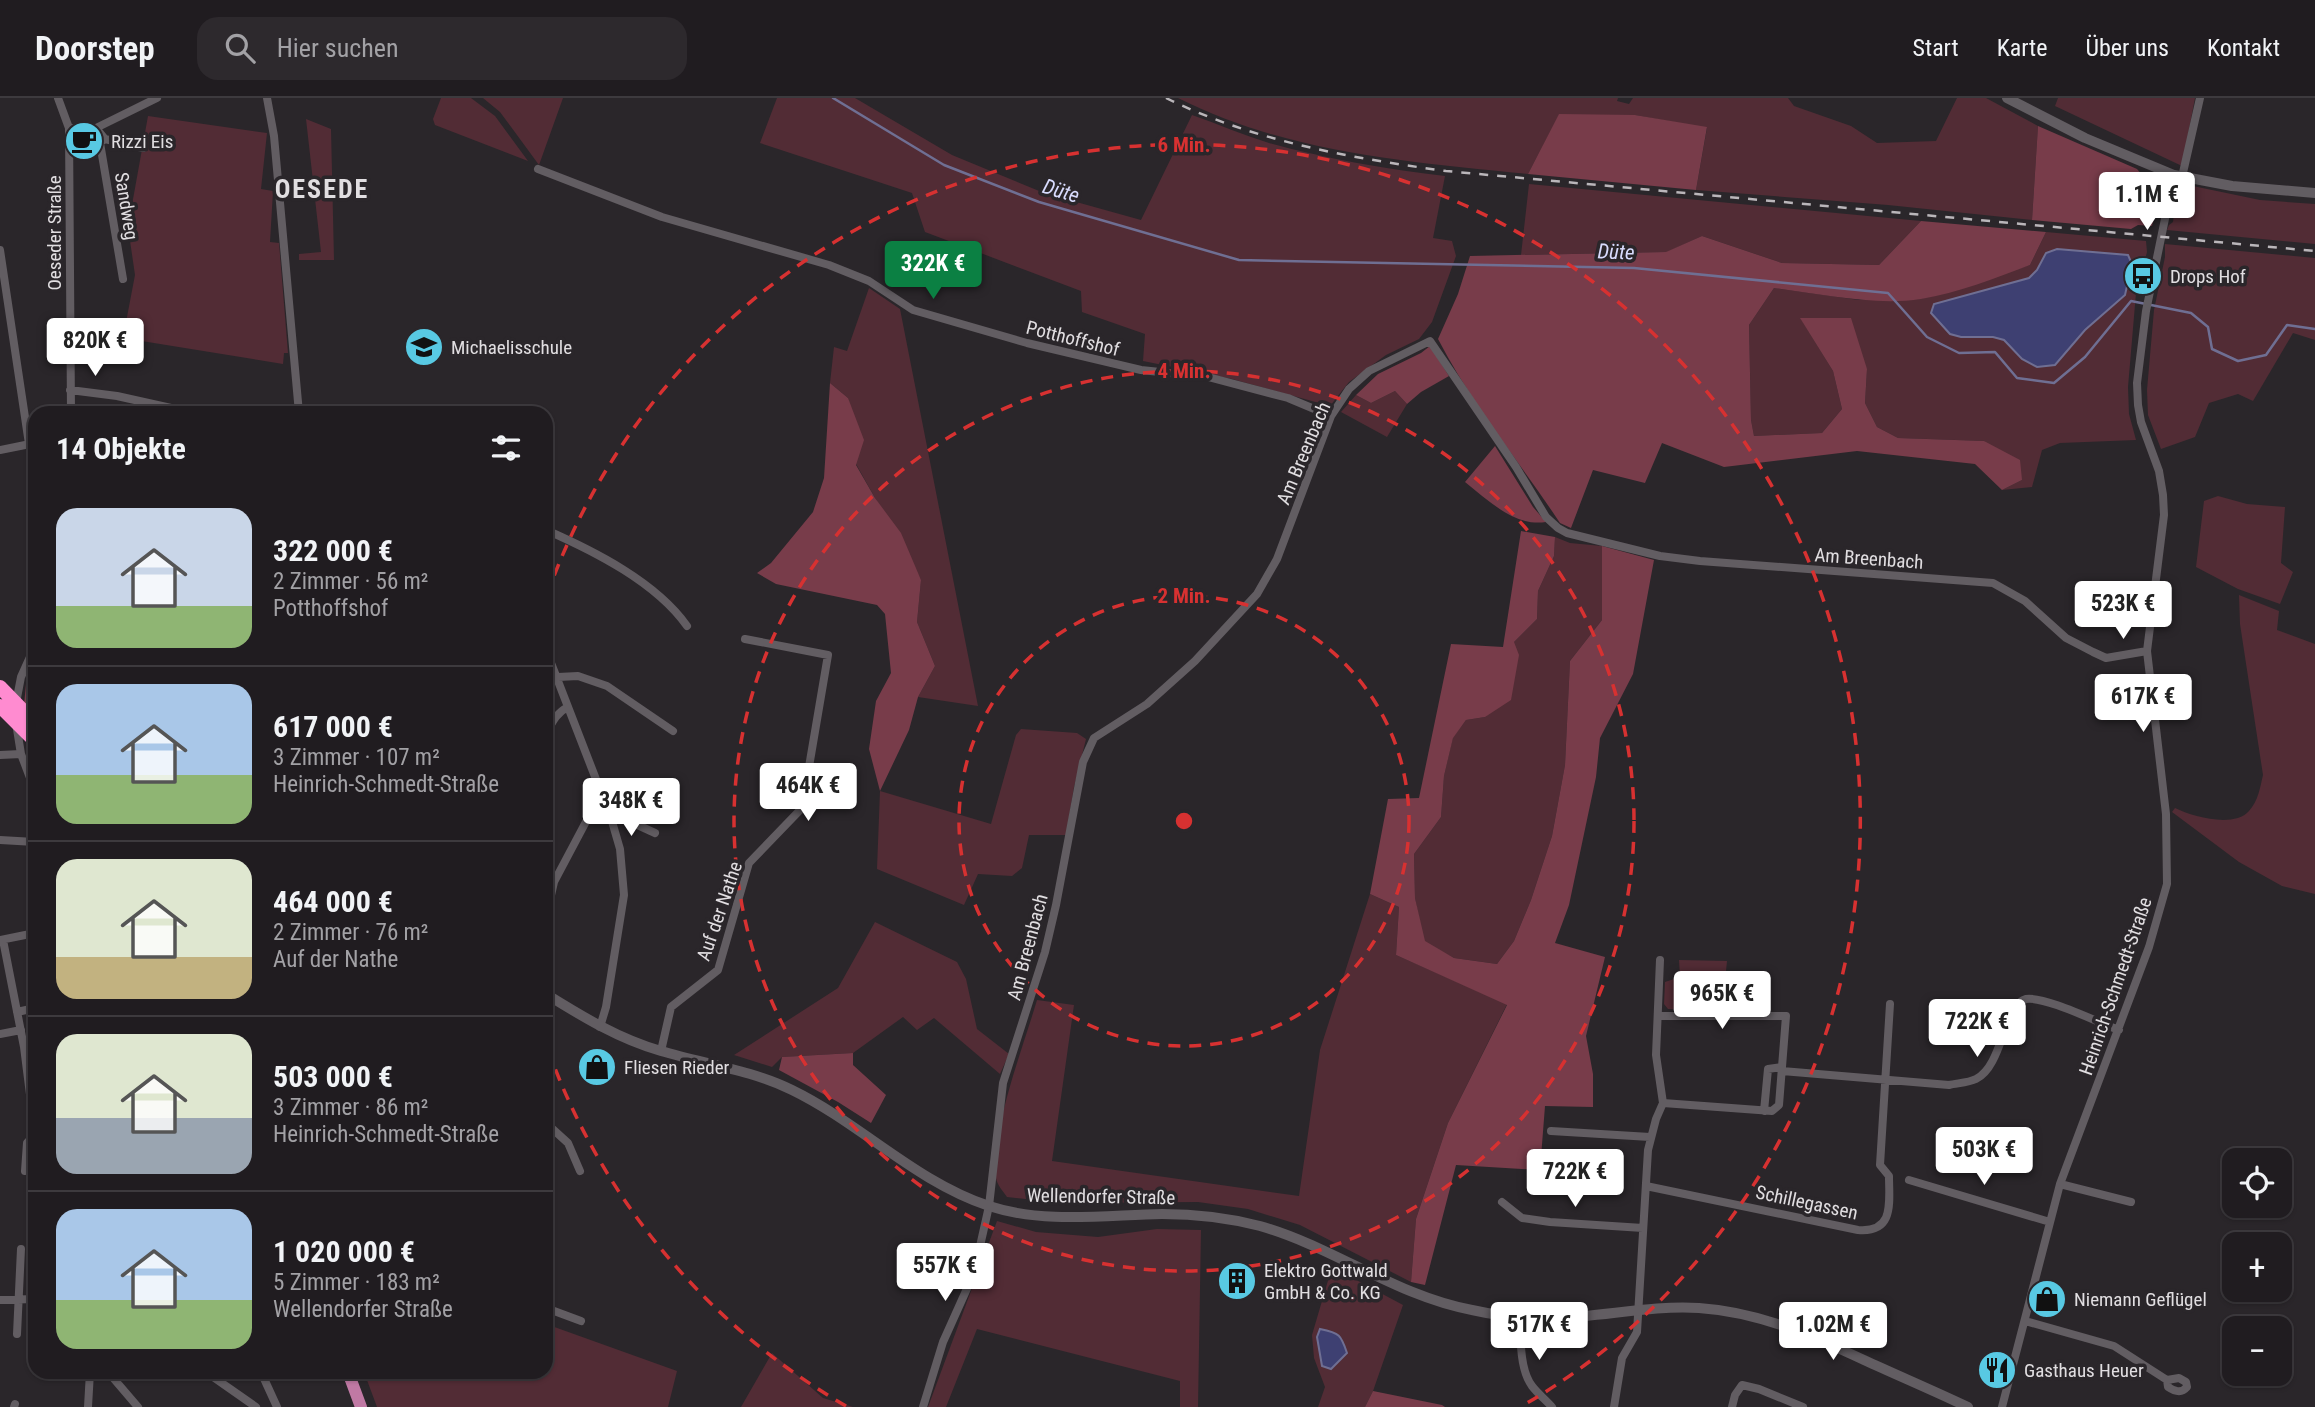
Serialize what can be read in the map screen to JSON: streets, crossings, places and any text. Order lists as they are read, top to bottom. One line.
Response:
{"streets":{"street":["Sandweg","Oeseder Straße","Potthoffshof","Am Breenbach","Auf der Nathe","Heinrich-Schmedt-Straße","Wellendorfer Straße","Schillegassen"]},"crossings":[["Potthoffshof","Am Breenbach"],["Am Breenbach","Heinrich-Schmedt-Straße"],["Am Breenbach","Wellendorfer Straße"],["Auf der Nathe","Wellendorfer Straße"]],"districts":["OESEDE"],"water":["Düte"],"places":{"cafe":["Rizzi Eis"],"bus stop":["Drops Hof"],"school or university":["Michaelisschule"],"shop":["Fliesen Rieder","Niemann Geflügel"],"building":["Elektro Gottwald GmbH & Co. KG"],"restaurant":["Gasthaus Heuer"]},"page":{"header":"Doorstep","search":"Hier suchen","nav":["Start","Karte","Über uns","Kontakt"],"price":["1.1M €","322K €","820K €","523K €","617K €","464K €","348K €","965K €","722K €","503K €","722K €","557K €","517K €","1.02M €"],"heading":"14 Objekte","list":[{"name":"322 000 €","note":"2 Zimmer · 56 m² · Potthoffshof"},{"name":"617 000 €","note":"3 Zimmer · 107 m² · Heinrich-Schmedt-Straße"},{"name":"464 000 €","note":"2 Zimmer · 76 m² · Auf der Nathe"},{"name":"503 000 €","note":"3 Zimmer · 86 m² · Heinrich-Schmedt-Straße"},{"name":"1 020 000 €","note":"5 Zimmer · 183 m² · Wellendorfer Straße"}],"map_buttons":["+","−"]},"rings":["6 Min.","4 Min.","2 Min."]}
